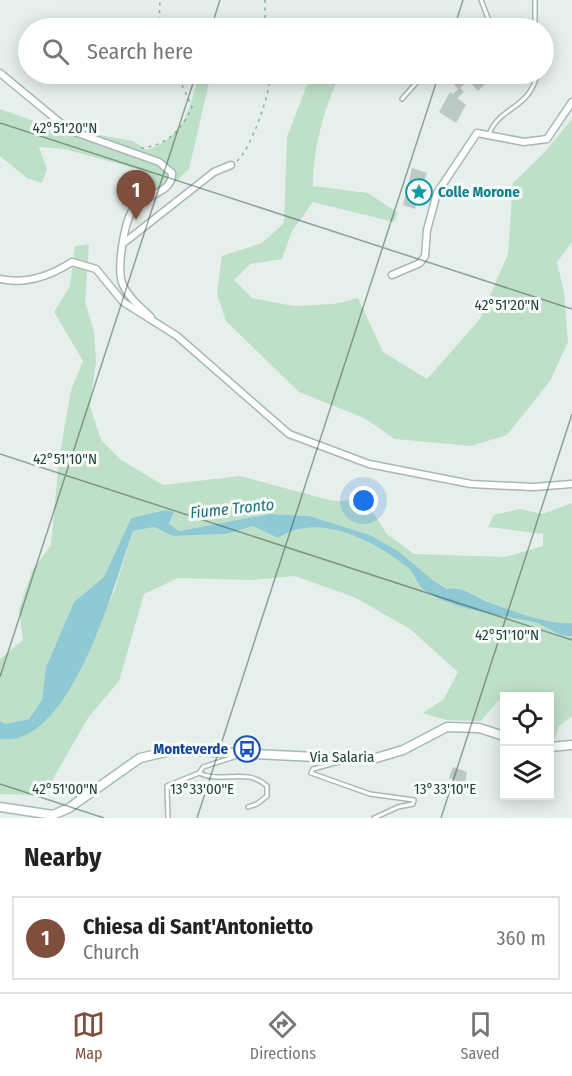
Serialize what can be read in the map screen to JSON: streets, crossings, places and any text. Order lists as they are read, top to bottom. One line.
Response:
{"streets":{"main road":["Via Salaria"]},"water":["Fiume Tronto"],"places":{"place":["Colle Morone"],"bus stop":["Monteverde"]},"page":{"search":"Search here","pins":"1","heading":"Nearby","list":[{"mark":"1","name":"Chiesa di Sant'Antonietto","note":"Church","value":"360 m"}],"nav":["Map","Directions","Saved"]},"coordinates":["42°51'20\"N","42°51'10\"N","13°33'10\"E","13°33'00\"E","42°51'00\"N"]}
